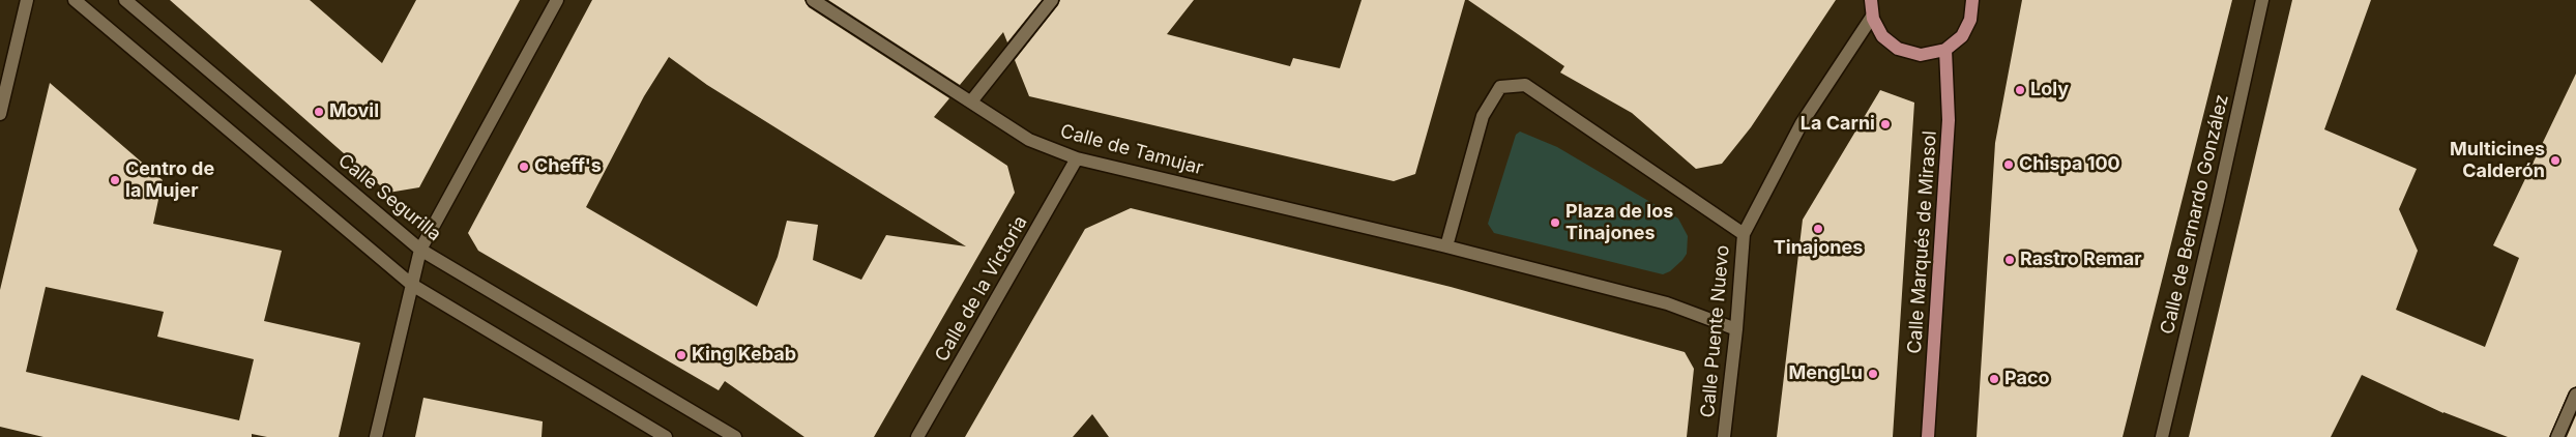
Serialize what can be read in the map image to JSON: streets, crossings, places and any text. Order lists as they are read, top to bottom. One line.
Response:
{"streets":{"main road":["Calle Marqués de Mirasol"],"street":["Calle de Tamujar","Calle Segurilla","Calle de Bernardo González","Calle de la Victoria","Calle Puente Nuevo"]},"crossings":[["Calle de Tamujar","Calle de la Victoria"]],"places":["Loly","Movil","La Carni","Multicines Calderón","Chispa 100","Cheff's","Centro de la Mujer","Plaza de los Tinajones","Tinajones","Rastro Remar","King Kebab","MengLu","Paco"]}
